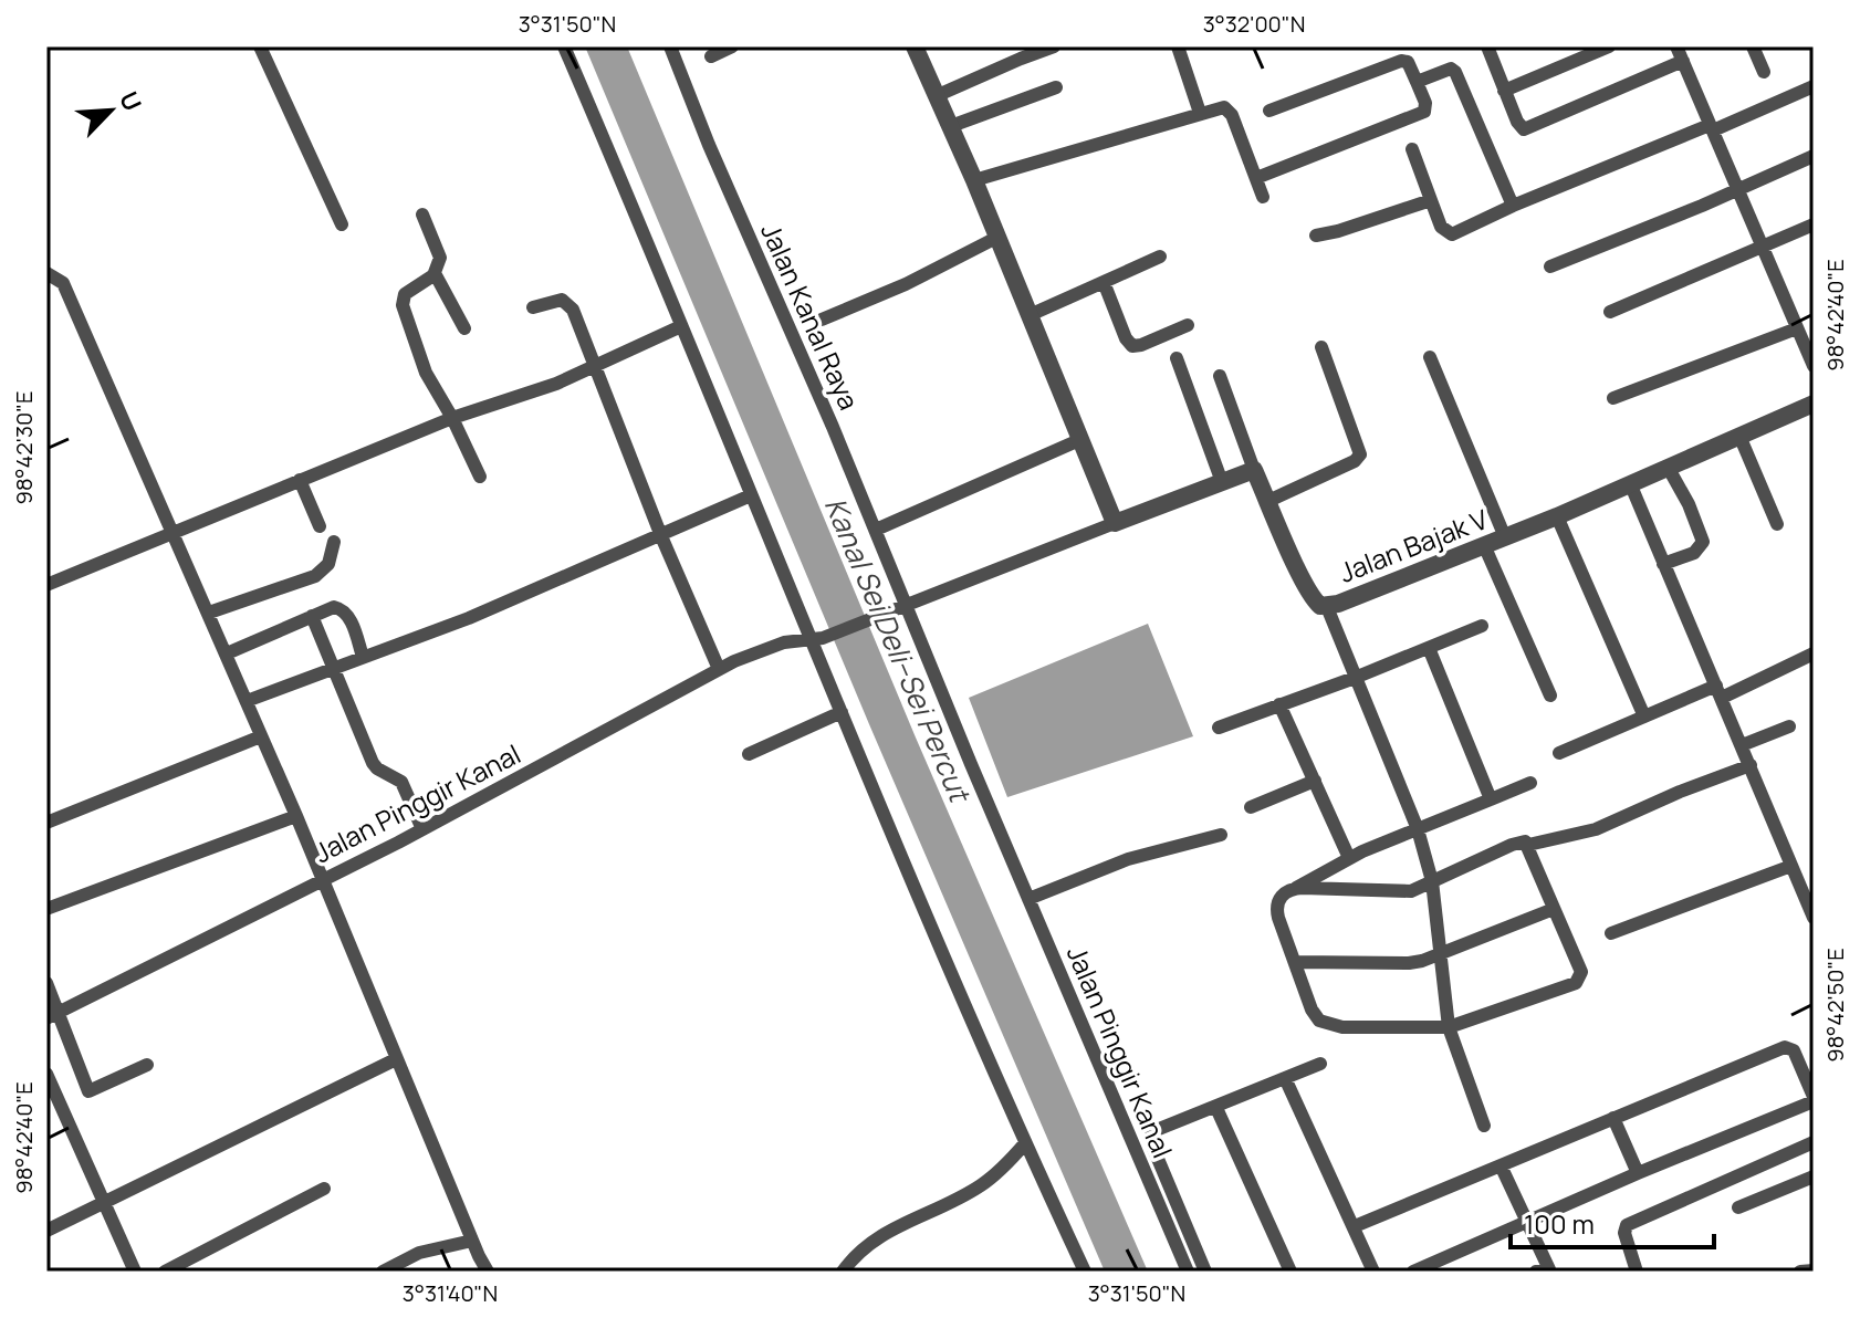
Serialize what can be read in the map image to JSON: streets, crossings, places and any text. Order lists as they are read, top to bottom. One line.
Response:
{"streets":{"street":["Jalan Kanal Raya","Jalan Bajak V","Jalan Pinggir Kanal"]},"crossings":[["Jalan Kanal Raya","Jalan Pinggir Kanal"]],"water":["Kanal Sei Deli–Sei Percut"],"scale_bar":"100 m","north":"top right","coordinates":["3°31'50\"N","3°32'00\"N","98°42'40\"E","98°42'30\"E","98°42'50\"E","3°31'40\"N"]}
